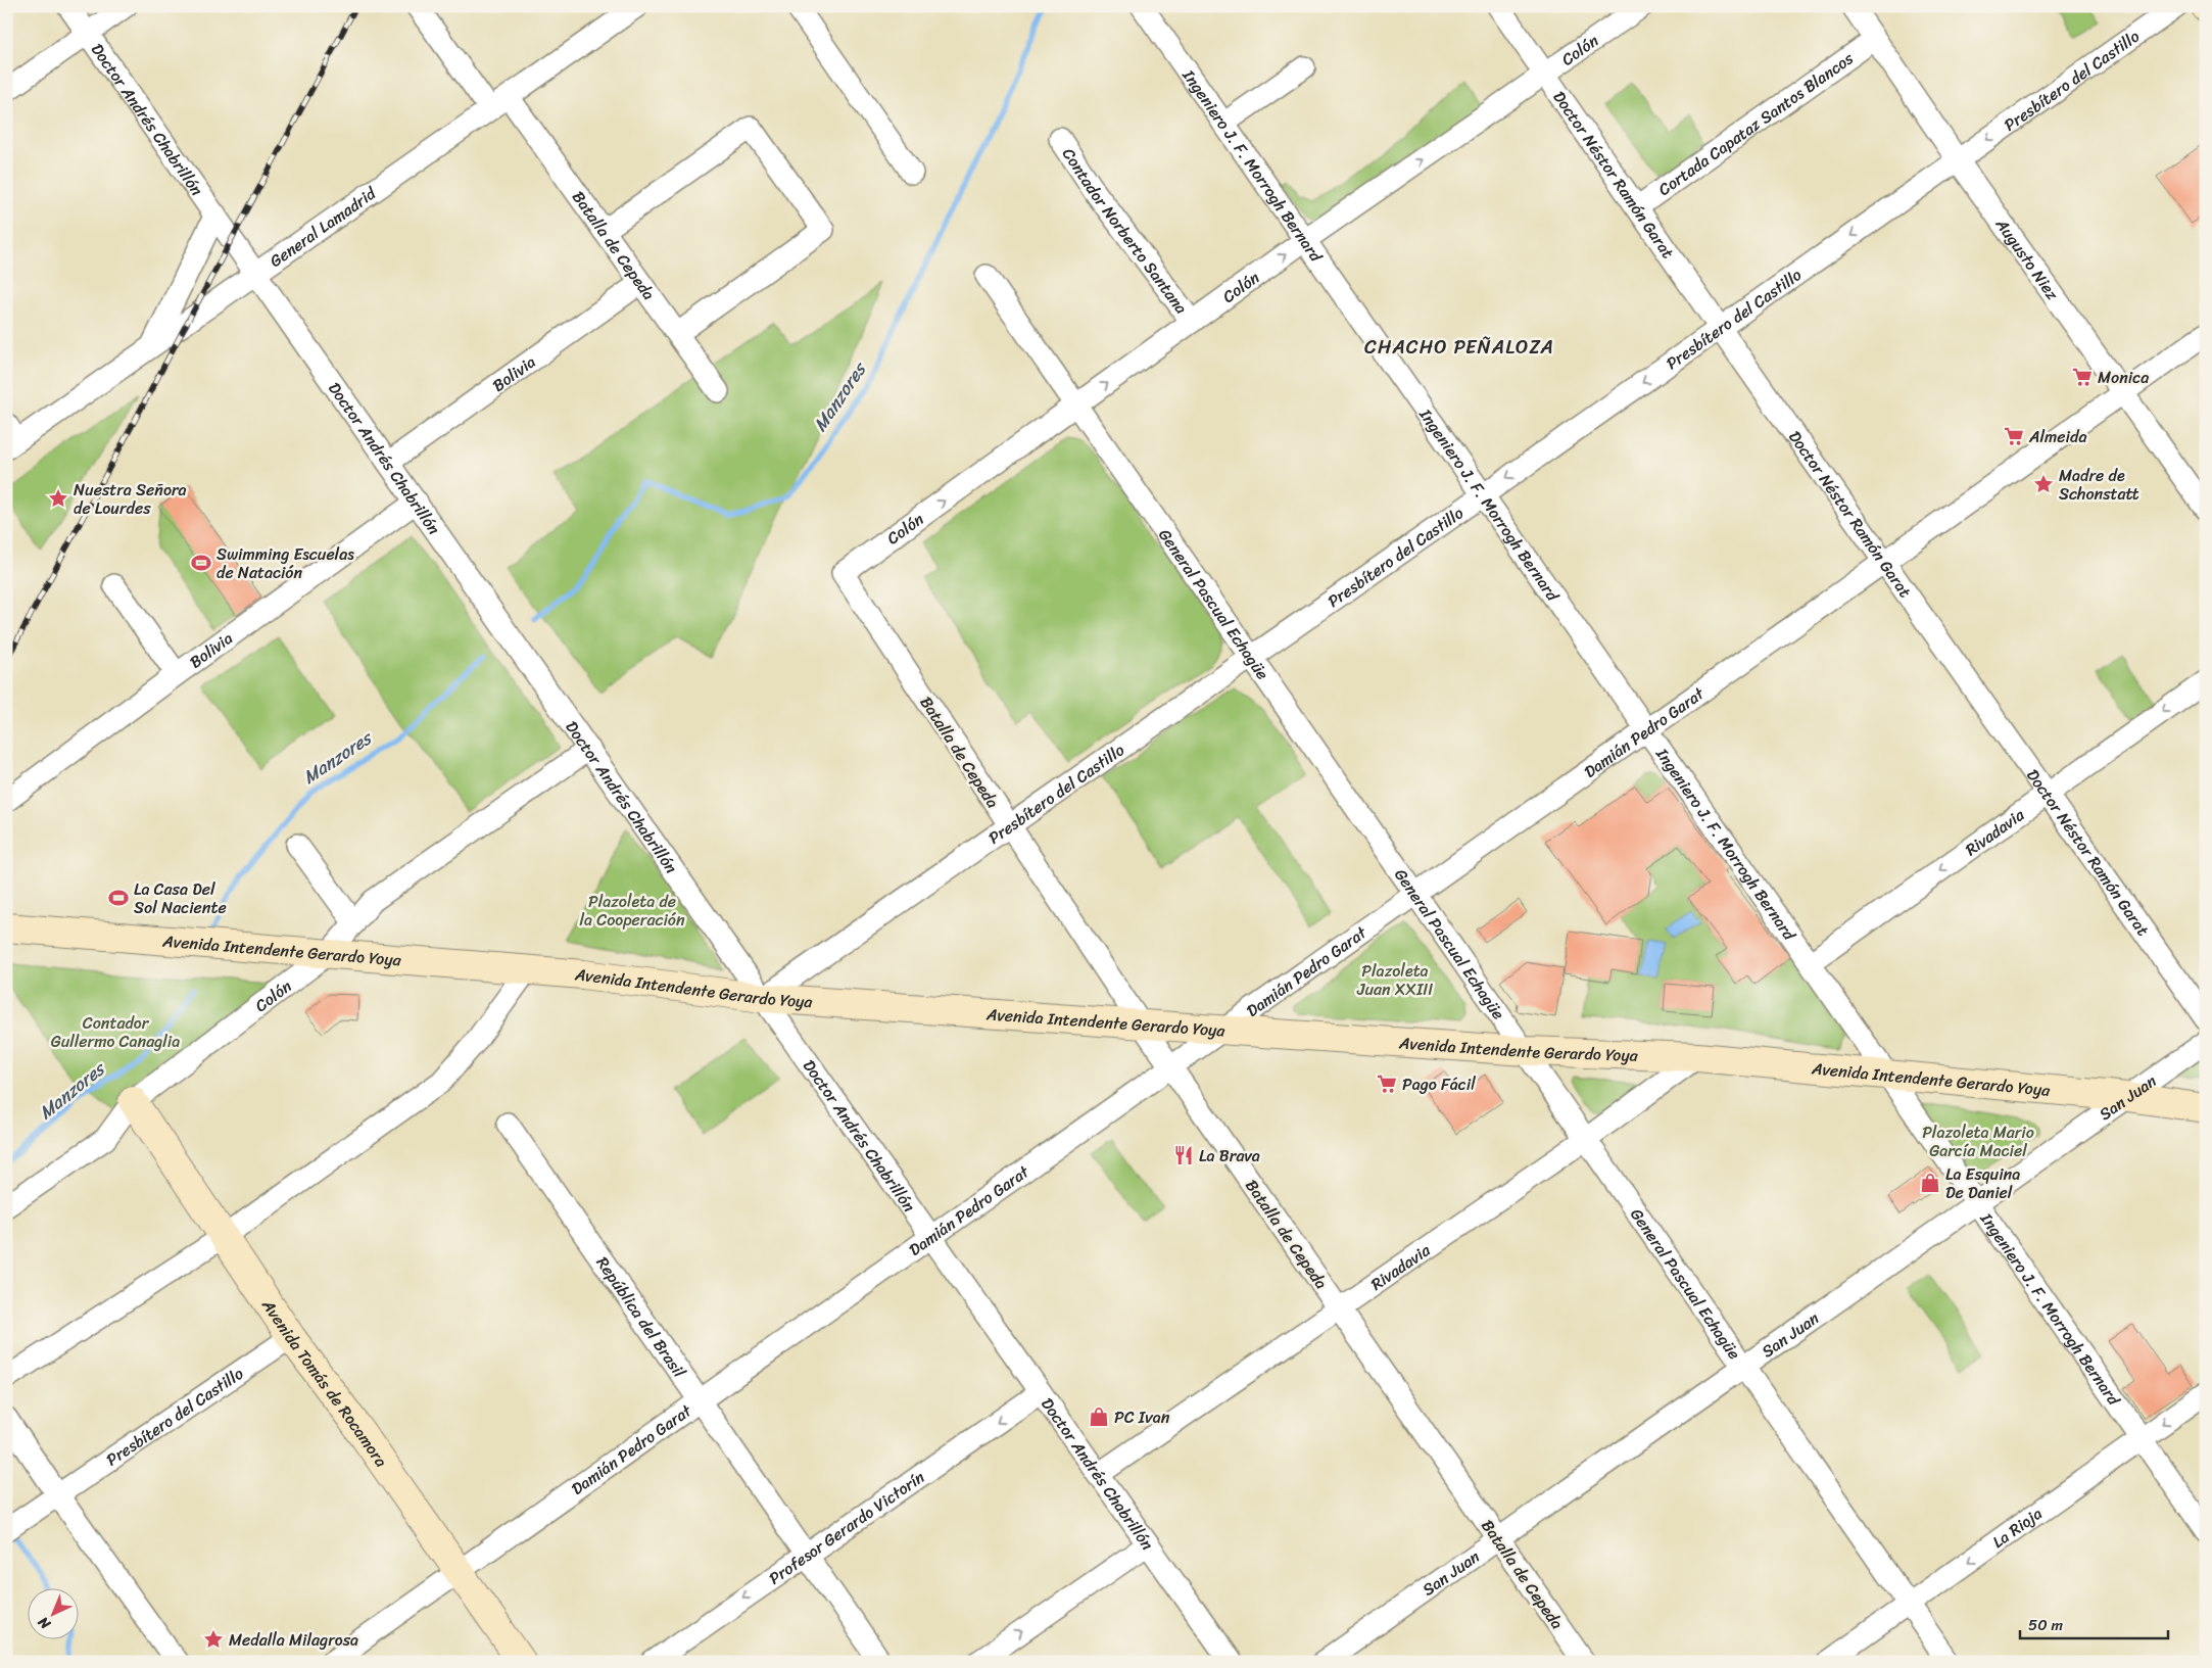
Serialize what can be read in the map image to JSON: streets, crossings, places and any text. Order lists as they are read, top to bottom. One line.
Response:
{"streets":{"main road":["Avenida Intendente Gerardo Yoya","Avenida Tomás de Rocamora"],"street":["Colón","Presbítero del Castillo","Doctor Andrés Chabrillón","Cortada Capataz Santos Blancos","Ingeniero J. F. Morrogh Bernard","Doctor Néstor Ramón Garat","General Lamadrid","Contador Norberto Santana","Batalla de Cepeda","Augusto Niez","Bolivia","General Pascual Echagüe","Damián Pedro Garat","Rivadavia","San Juan","República del Brasil","Profesor Gerardo Victorín","La Rioja"]},"crossings":[["Colón","Doctor Andrés Chabrillón"],["Colón","Ingeniero J. F. Morrogh Bernard"],["Colón","Doctor Néstor Ramón Garat"],["Colón","Contador Norberto Santana"],["Colón","Batalla de Cepeda"],["Colón","General Pascual Echagüe"],["Colón","Avenida Intendente Gerardo Yoya"],["Colón","Avenida Tomás de Rocamora"],["Presbítero del Castillo","Doctor Andrés Chabrillón"],["Presbítero del Castillo","Ingeniero J. F. Morrogh Bernard"],["Presbítero del Castillo","Doctor Néstor Ramón Garat"],["Presbítero del Castillo","Batalla de Cepeda"],["Presbítero del Castillo","Augusto Niez"],["Presbítero del Castillo","General Pascual Echagüe"],["Presbítero del Castillo","Avenida Intendente Gerardo Yoya"],["Presbítero del Castillo","Avenida Tomás de Rocamora"],["Doctor Andrés Chabrillón","General Lamadrid"],["Doctor Andrés Chabrillón","Bolivia"],["Doctor Andrés Chabrillón","Damián Pedro Garat"],["Doctor Andrés Chabrillón","Rivadavia"],["Doctor Andrés Chabrillón","Avenida Intendente Gerardo Yoya"],["Doctor Andrés Chabrillón","Profesor Gerardo Victorín"],["Cortada Capataz Santos Blancos","Doctor Néstor Ramón Garat"],["Cortada Capataz Santos Blancos","Augusto Niez"],["Ingeniero J. F. Morrogh Bernard","Damián Pedro Garat"],["Ingeniero J. F. Morrogh Bernard","Rivadavia"],["Ingeniero J. F. Morrogh Bernard","Avenida Intendente Gerardo Yoya"],["Ingeniero J. F. Morrogh Bernard","San Juan"],["Ingeniero J. F. Morrogh Bernard","La Rioja"],["Doctor Néstor Ramón Garat","Damián Pedro Garat"],["Doctor Néstor Ramón Garat","Rivadavia"],["General Lamadrid","Batalla de Cepeda"],["Batalla de Cepeda","Bolivia"],["Batalla de Cepeda","Damián Pedro Garat"],["Batalla de Cepeda","Rivadavia"],["Batalla de Cepeda","Avenida Intendente Gerardo Yoya"],["Batalla de Cepeda","San Juan"],["Augusto Niez","Damián Pedro Garat"],["General Pascual Echagüe","Damián Pedro Garat"],["General Pascual Echagüe","Rivadavia"],["General Pascual Echagüe","Avenida Intendente Gerardo Yoya"],["General Pascual Echagüe","San Juan"],["General Pascual Echagüe","La Rioja"],["Damián Pedro Garat","Avenida Intendente Gerardo Yoya"],["Damián Pedro Garat","República del Brasil"],["Damián Pedro Garat","Avenida Tomás de Rocamora"],["Rivadavia","Avenida Intendente Gerardo Yoya"],["Avenida Intendente Gerardo Yoya","San Juan"],["República del Brasil","Profesor Gerardo Victorín"]],"one_way":["Colón","Presbítero del Castillo","Rivadavia","La Rioja"],"districts":["CHACHO PEÑALOZA"],"water":["Manzores"],"parks":["Plazoleta de la Cooperación","Plazoleta Juan XXIII","Contador Gullermo Canaglia","Plazoleta Mario García Maciel"],"places":{"supermarket":["Monica","Almeida","Pago Fácil"],"place":["Madre de Schonstatt","Nuestra Señora de Lourdes","Medalla Milagrosa"],"sports":["Swimming Escuelas de Natación","La Casa Del Sol Naciente"],"restaurant":["La Brava"],"shop":["La Esquina De Daniel","PC Ivan"]},"scale_bar":"50 m","north":"bottom left"}
